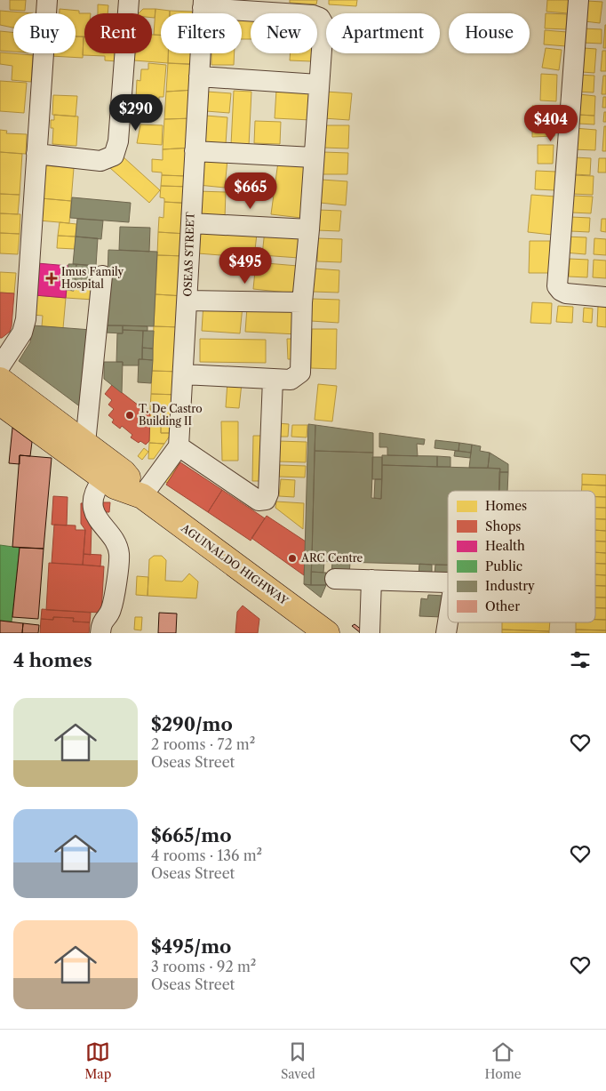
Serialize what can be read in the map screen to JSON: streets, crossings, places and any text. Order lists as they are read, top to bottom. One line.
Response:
{"streets":{"highway":["AGUINALDO HIGHWAY"],"street":["OSEAS STREET"]},"places":{"health":["Imus Family Hospital"],"other":["T. De Castro Building II","ARC Centre"]},"legend":["Homes","Shops","Health","Public","Industry","Other"],"page":{"chip":["Buy","Rent","Filters","New","Apartment","House"],"price":["$290","$404","$665","$495"],"heading":"4 homes","list":[{"name":"$290/mo","note":"2 rooms · 72 m² · Oseas Street"},{"name":"$665/mo","note":"4 rooms · 136 m² · Oseas Street"},{"name":"$495/mo","note":"3 rooms · 92 m² · Oseas Street"}],"tabs":["Map","Saved","Home"]}}
